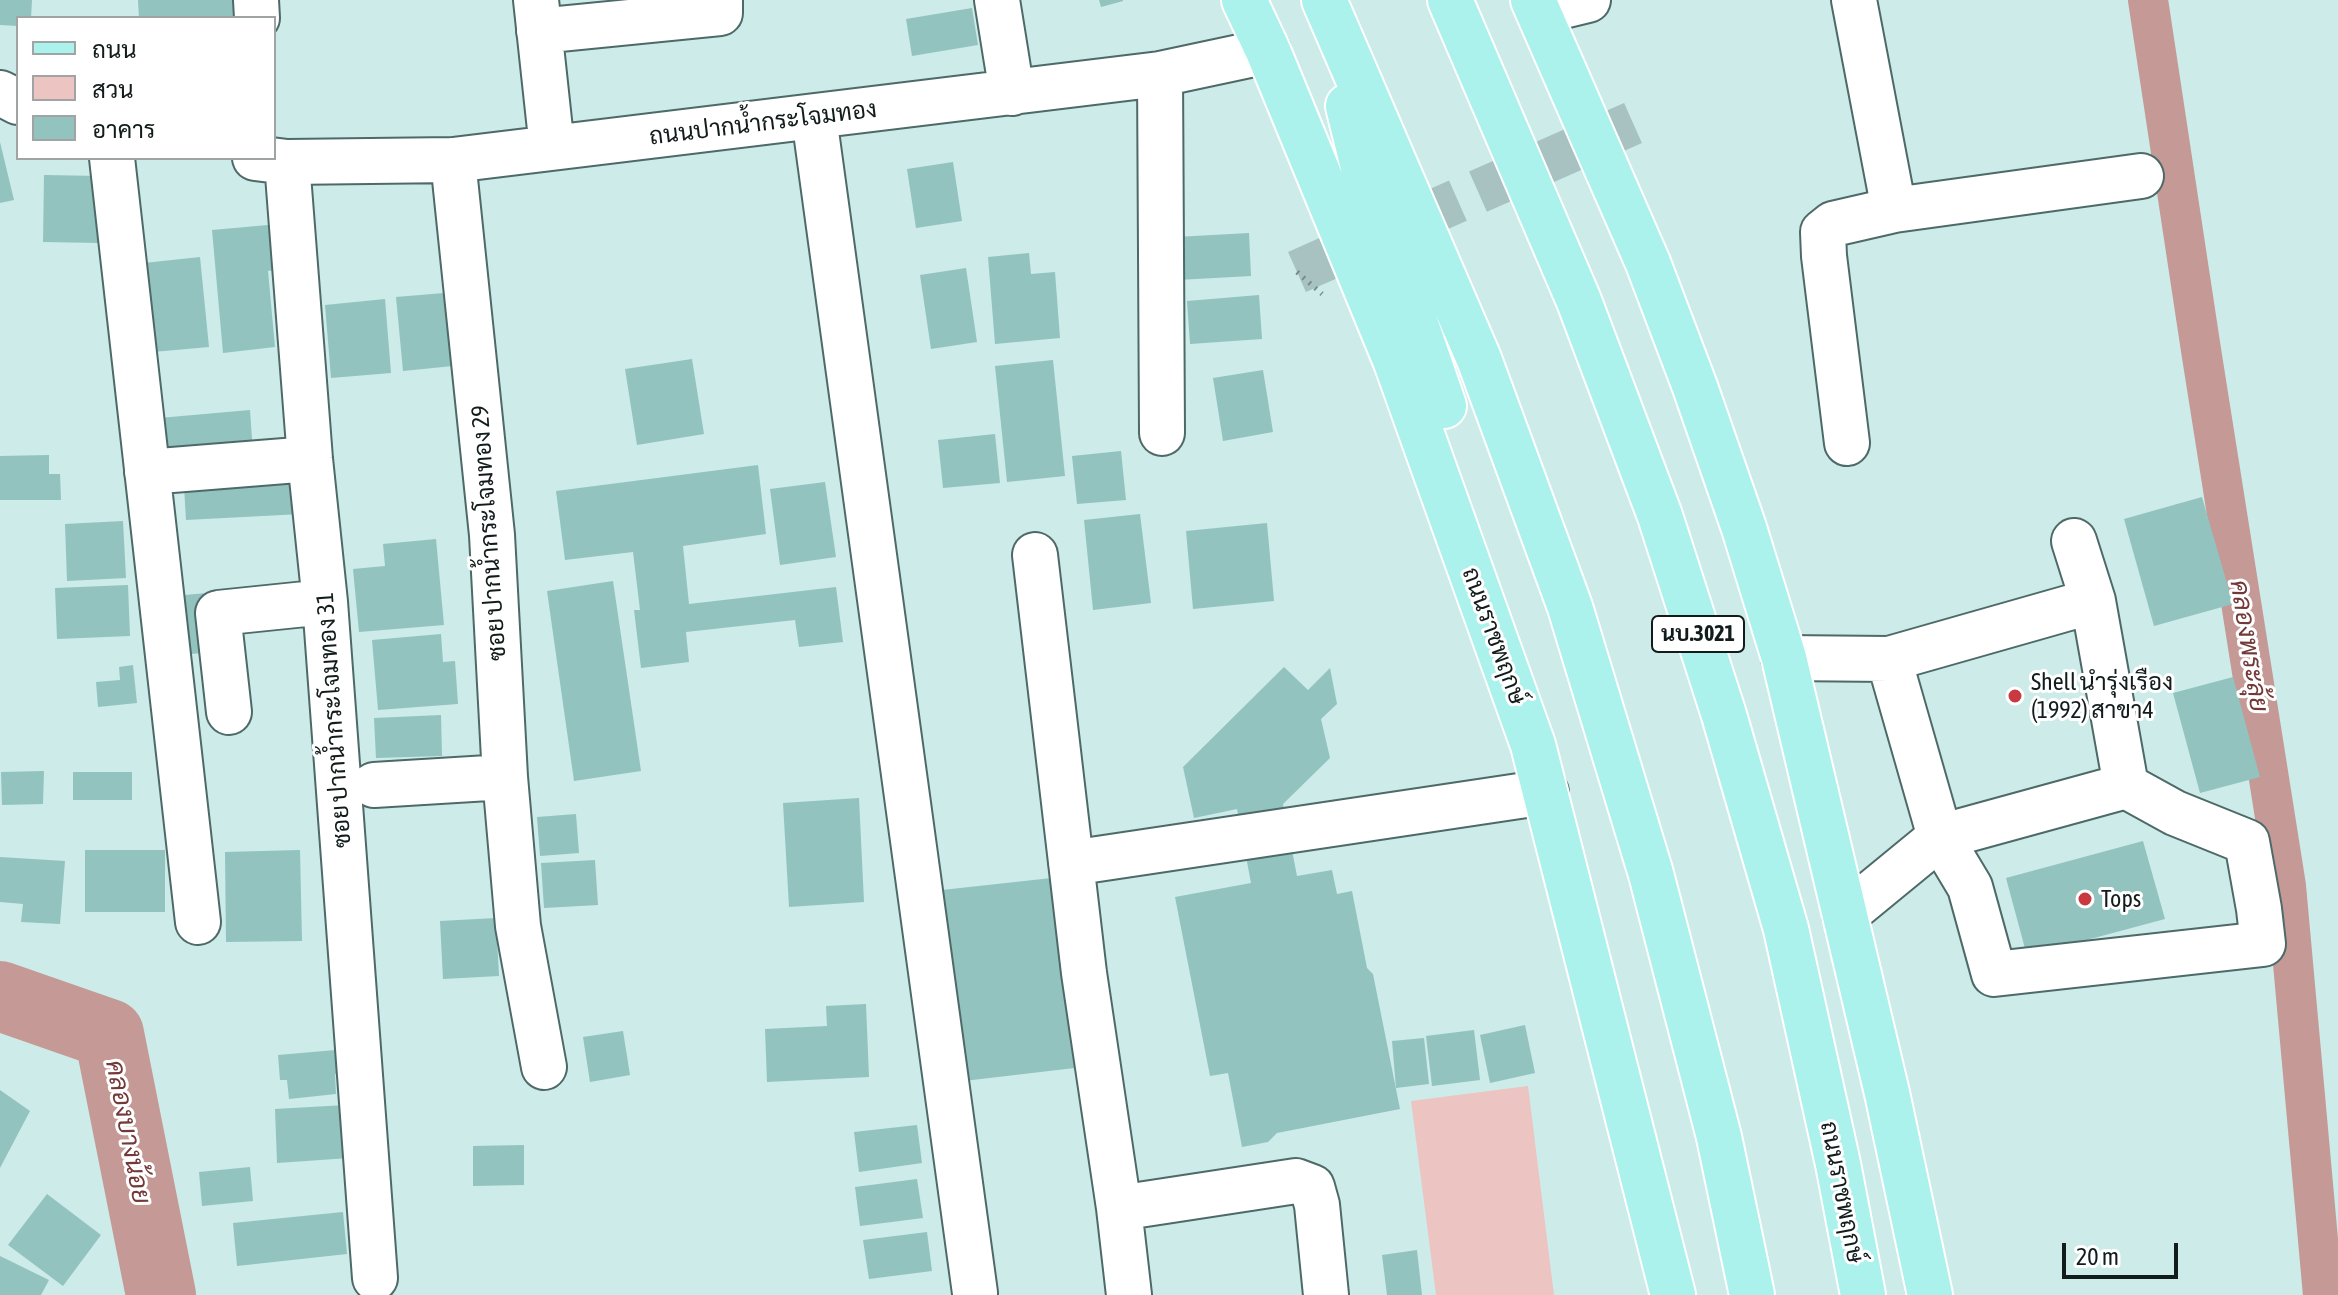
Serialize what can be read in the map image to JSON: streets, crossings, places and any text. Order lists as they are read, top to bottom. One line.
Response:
{"streets":{"main road":["นบ.3021","ถนนราชพฤกษ์"],"street":["ถนนปากน้ำกระโจมทอง","ซอย ปากน้ำกระโจมทอง 29","ซอย ปากน้ำกระโจมทอง 31"]},"crossings":[["ถนนปากน้ำกระโจมทอง","ซอย ปากน้ำกระโจมทอง 29"],["ถนนปากน้ำกระโจมทอง","ถนนราชพฤกษ์"]],"water":["คลองพระลุ้ย","คลองบางน้อย"],"places":["Shell นำรุ่งเรือง (1992) สาขา4","Tops"],"legend":["ถนน","สวน","อาคาร"],"scale_bar":"20 m"}
